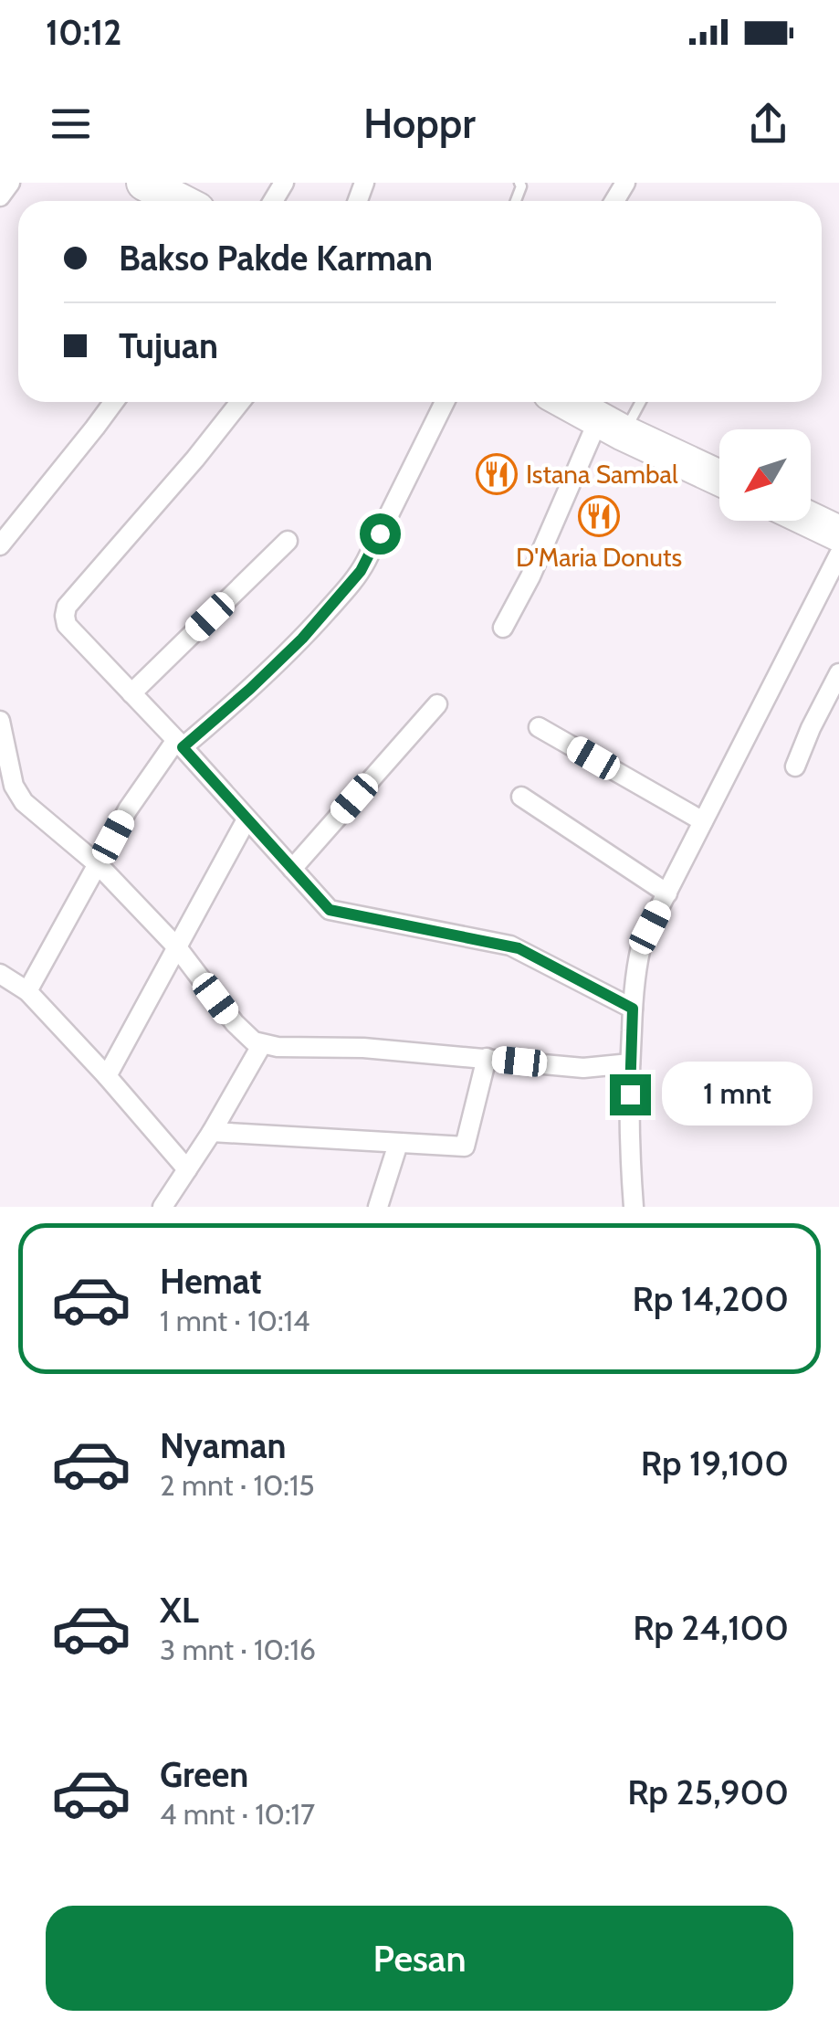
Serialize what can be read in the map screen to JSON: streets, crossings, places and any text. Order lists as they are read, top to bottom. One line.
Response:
{"places":{"restaurant":["Istana Sambal","D'Maria Donuts"]},"north":"bottom left","page":{"status":"10:12","header":"Hoppr","banner":["Bakso Pakde Karman","Tujuan"],"bubble":"1 mnt","list":[{"name":"Hemat","note":"1 mnt · 10:14","value":"Rp 14,200"},{"name":"Nyaman","note":"2 mnt · 10:15","value":"Rp 19,100"},{"name":"XL","note":"3 mnt · 10:16","value":"Rp 24,100"},{"name":"Green","note":"4 mnt · 10:17","value":"Rp 25,900"}],"buttons":"Pesan"}}
